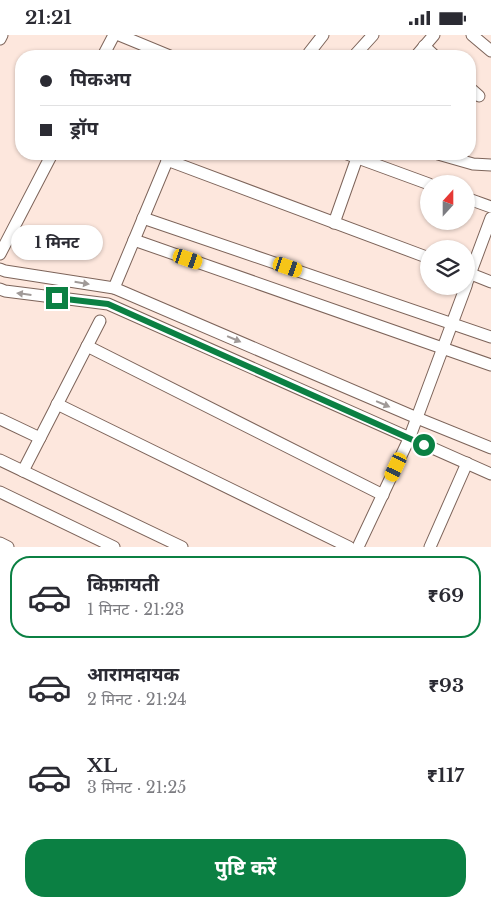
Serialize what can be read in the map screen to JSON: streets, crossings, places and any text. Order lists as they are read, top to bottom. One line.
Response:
{"north":"top","page":{"status":"21:21","banner":["पिकअप","ड्रॉप"],"bubble":"1 मिनट","list":[{"name":"किफ़ायती","note":"1 मिनट · 21:23","value":"₹69"},{"name":"आरामदायक","note":"2 मिनट · 21:24","value":"₹93"},{"name":"XL","note":"3 मिनट · 21:25","value":"₹117"}],"buttons":"पुष्टि करें"}}
